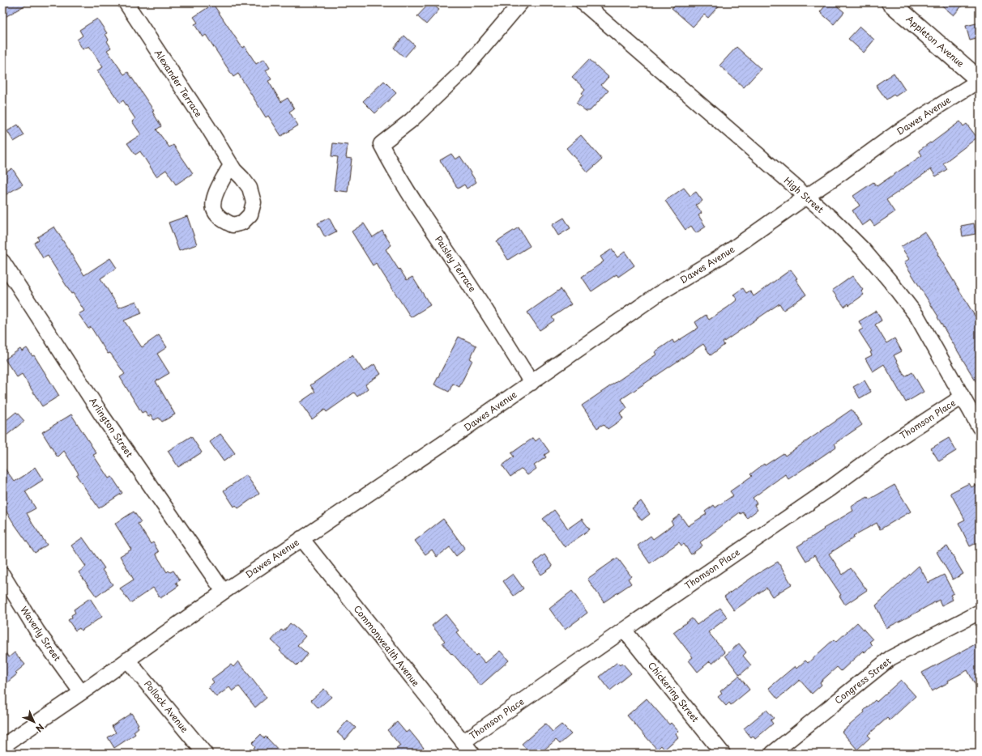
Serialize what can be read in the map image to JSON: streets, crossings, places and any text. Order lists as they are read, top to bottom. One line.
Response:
{"streets":{"street":["Appleton Avenue","Alexander Terrace","Dawes Avenue","High Street","Paisley Terrace","Thomson Place","Arlington Street","Waverly Street","Commonwealth Avenue","Congress Street","Chickering Street","Pollock Avenue"]},"crossings":[["Appleton Avenue","Dawes Avenue"],["Dawes Avenue","High Street"],["Dawes Avenue","Paisley Terrace"],["Dawes Avenue","Arlington Street"],["Dawes Avenue","Waverly Street"],["Dawes Avenue","Commonwealth Avenue"],["Dawes Avenue","Pollock Avenue"],["High Street","Thomson Place"],["Thomson Place","Commonwealth Avenue"],["Thomson Place","Chickering Street"]],"north":"bottom right"}
